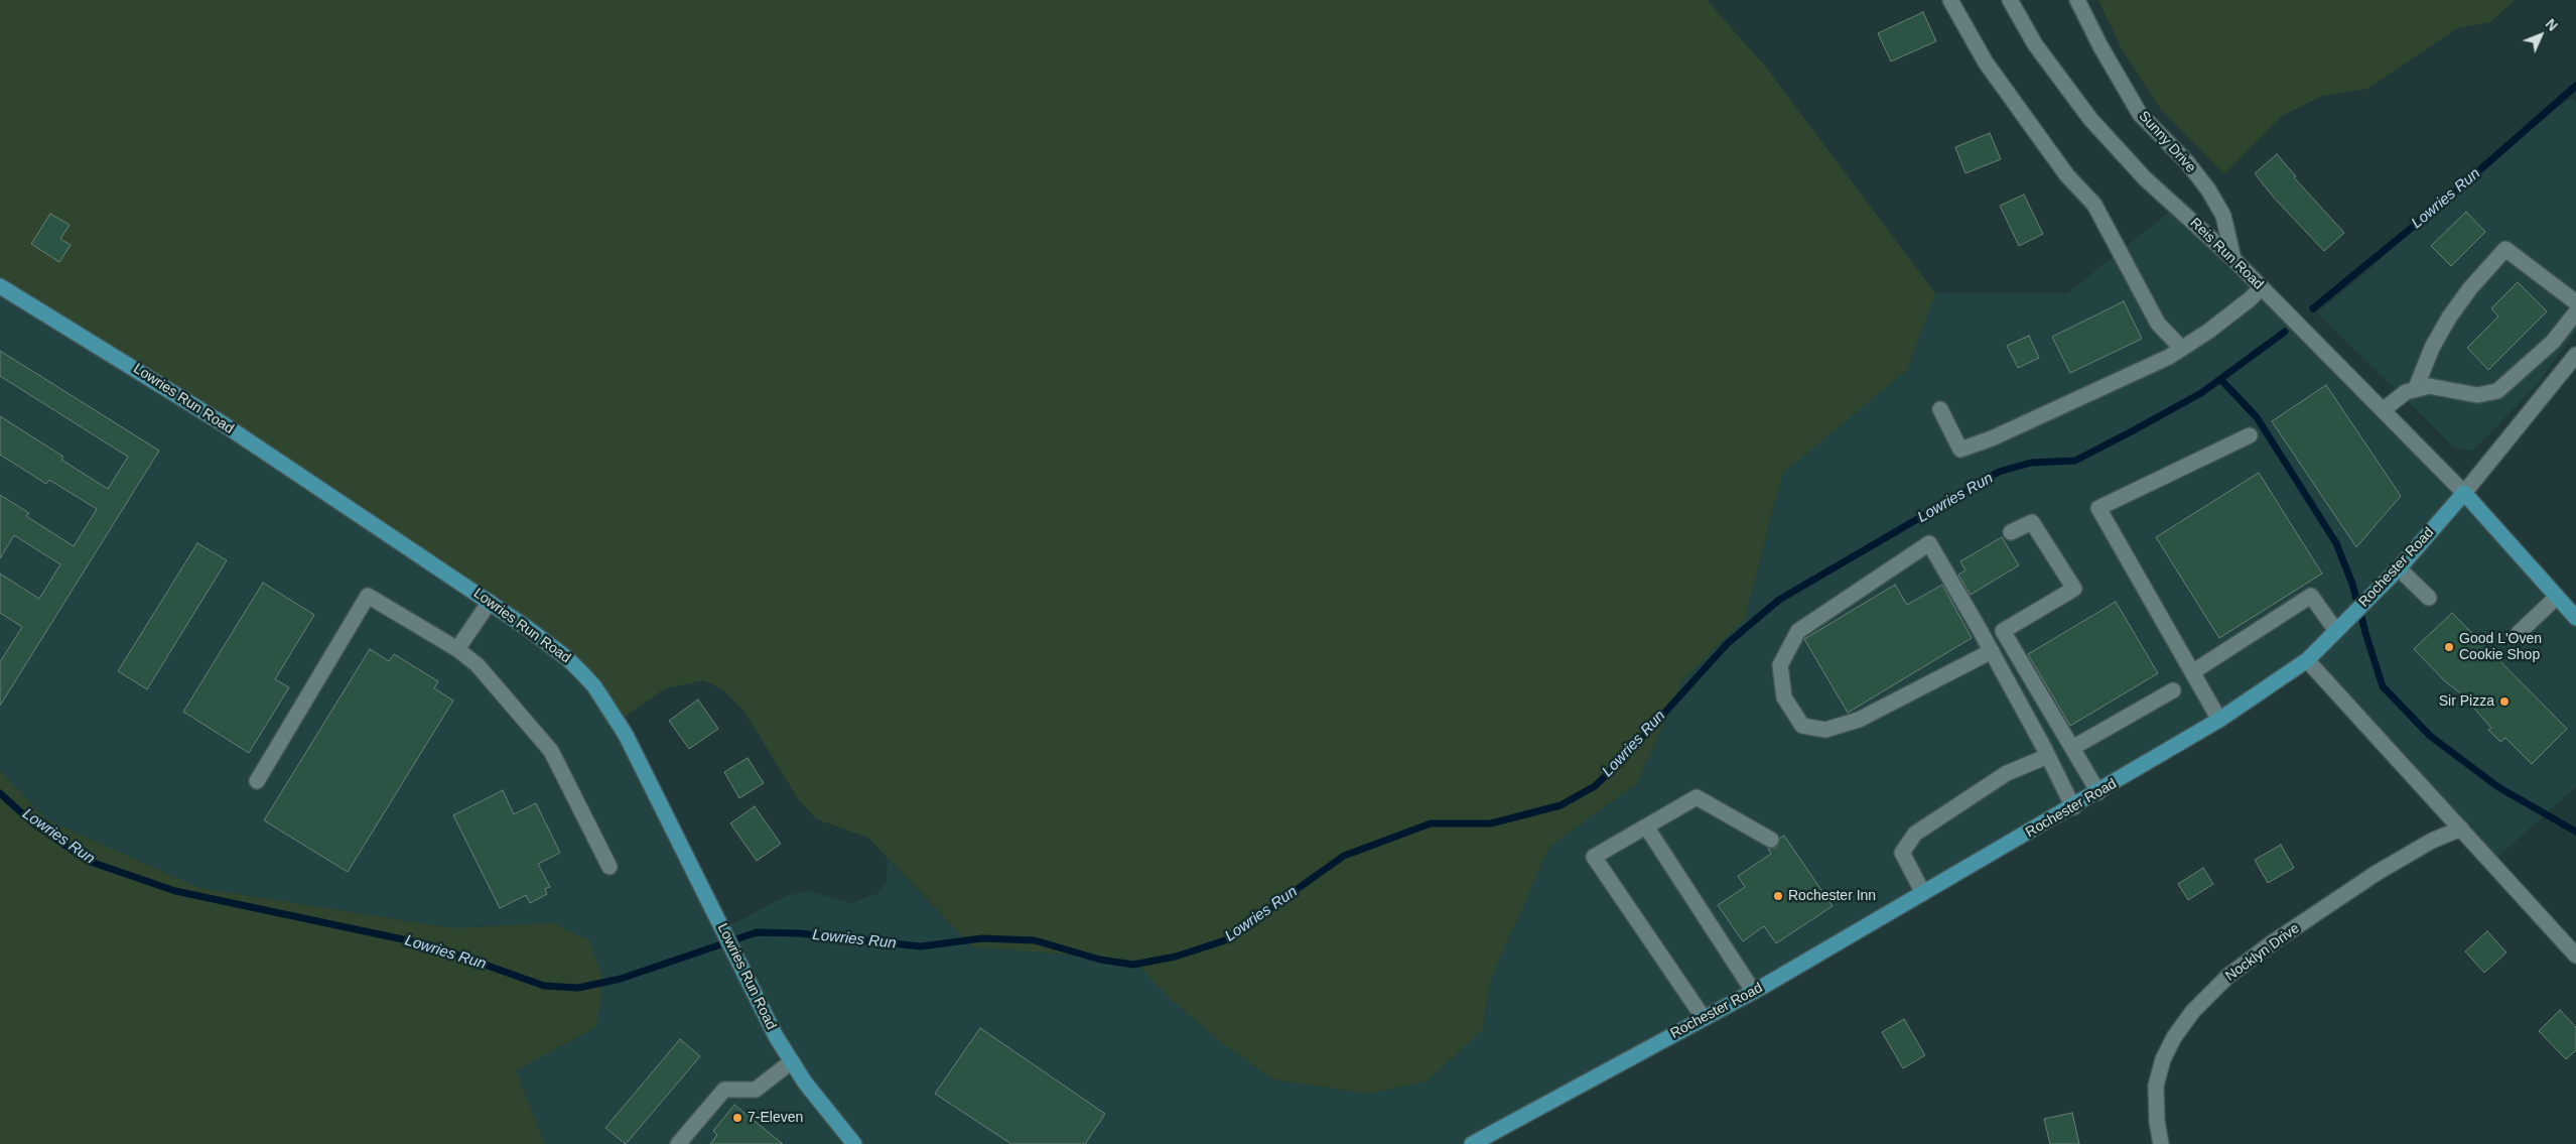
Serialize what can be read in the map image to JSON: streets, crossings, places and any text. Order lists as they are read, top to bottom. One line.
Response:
{"streets":{"main road":["Lowries Run Road","Rochester Road"],"street":["Sunny Drive","Reis Run Road","Nocklyn Drive"]},"crossings":[["Sunny Drive","Reis Run Road"],["Reis Run Road","Rochester Road"]],"water":["Lowries Run"],"places":["Good L'Oven Cookie Shop","Sir Pizza","Rochester Inn","7-Eleven"],"north":"top right"}
